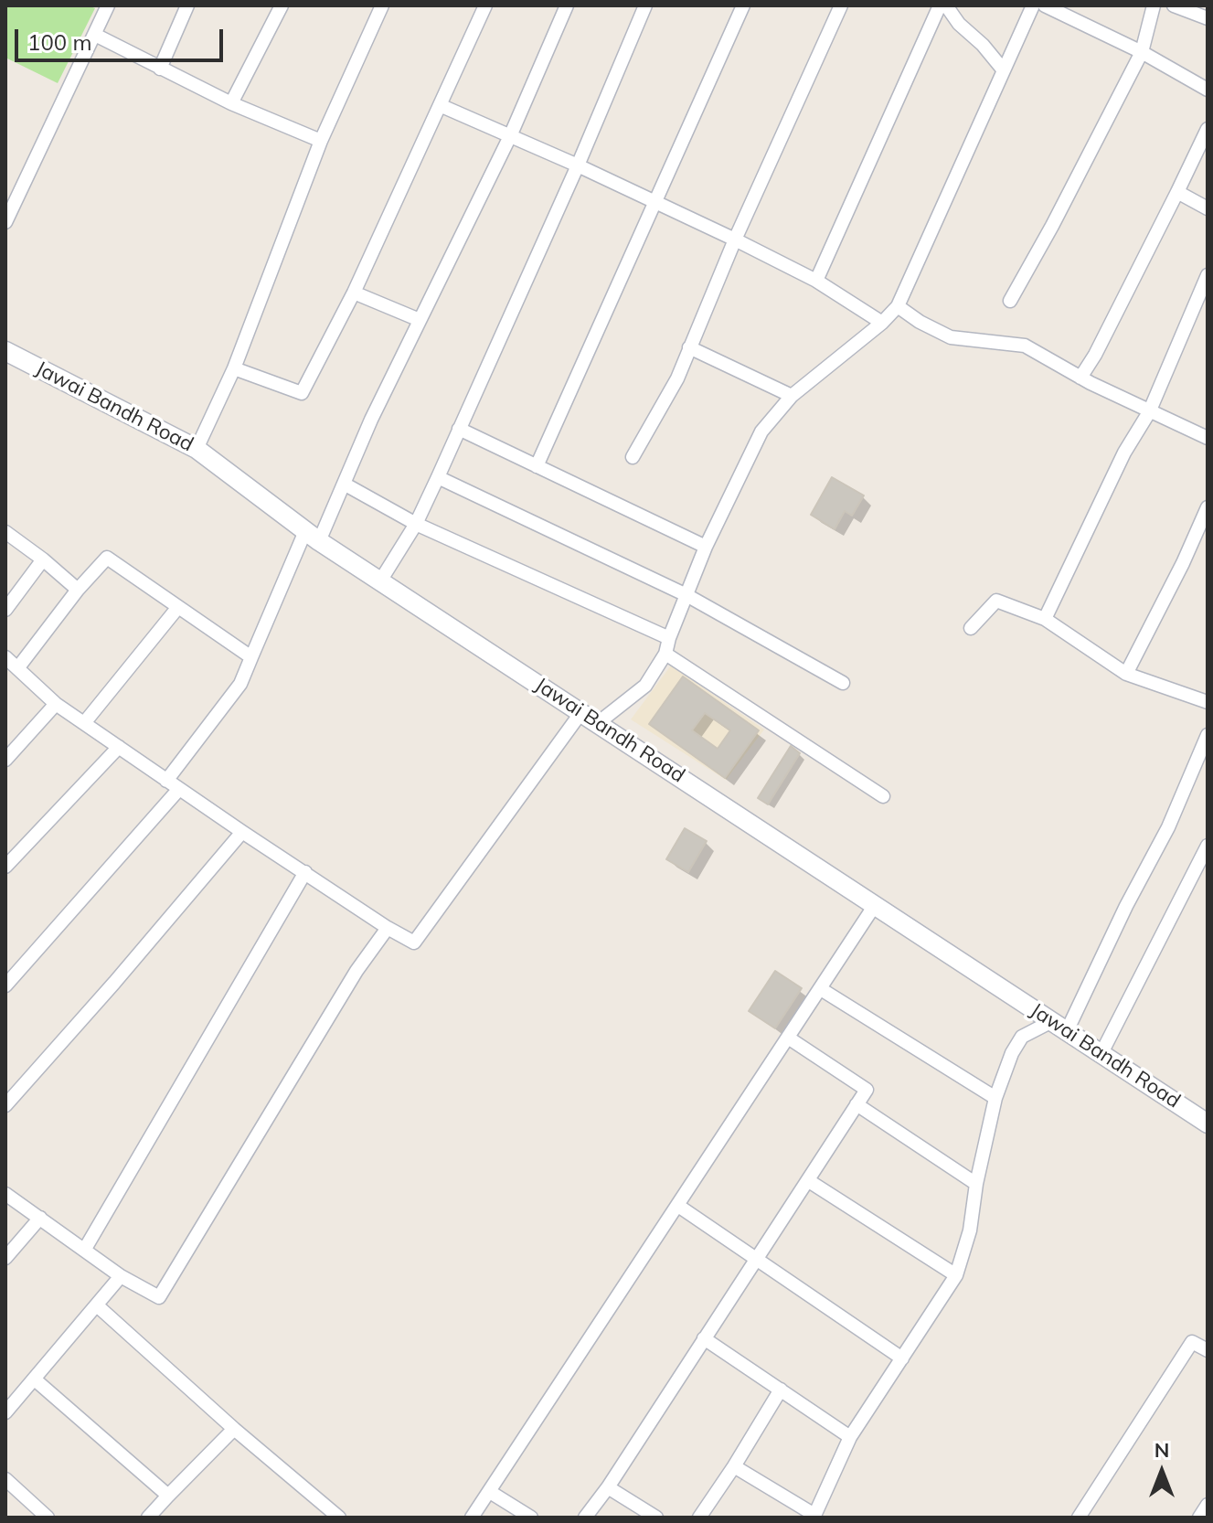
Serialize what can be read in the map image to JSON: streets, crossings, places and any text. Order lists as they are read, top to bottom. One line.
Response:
{"streets":{"street":["Jawai Bandh Road"]},"scale_bar":"100 m","north":"top"}
